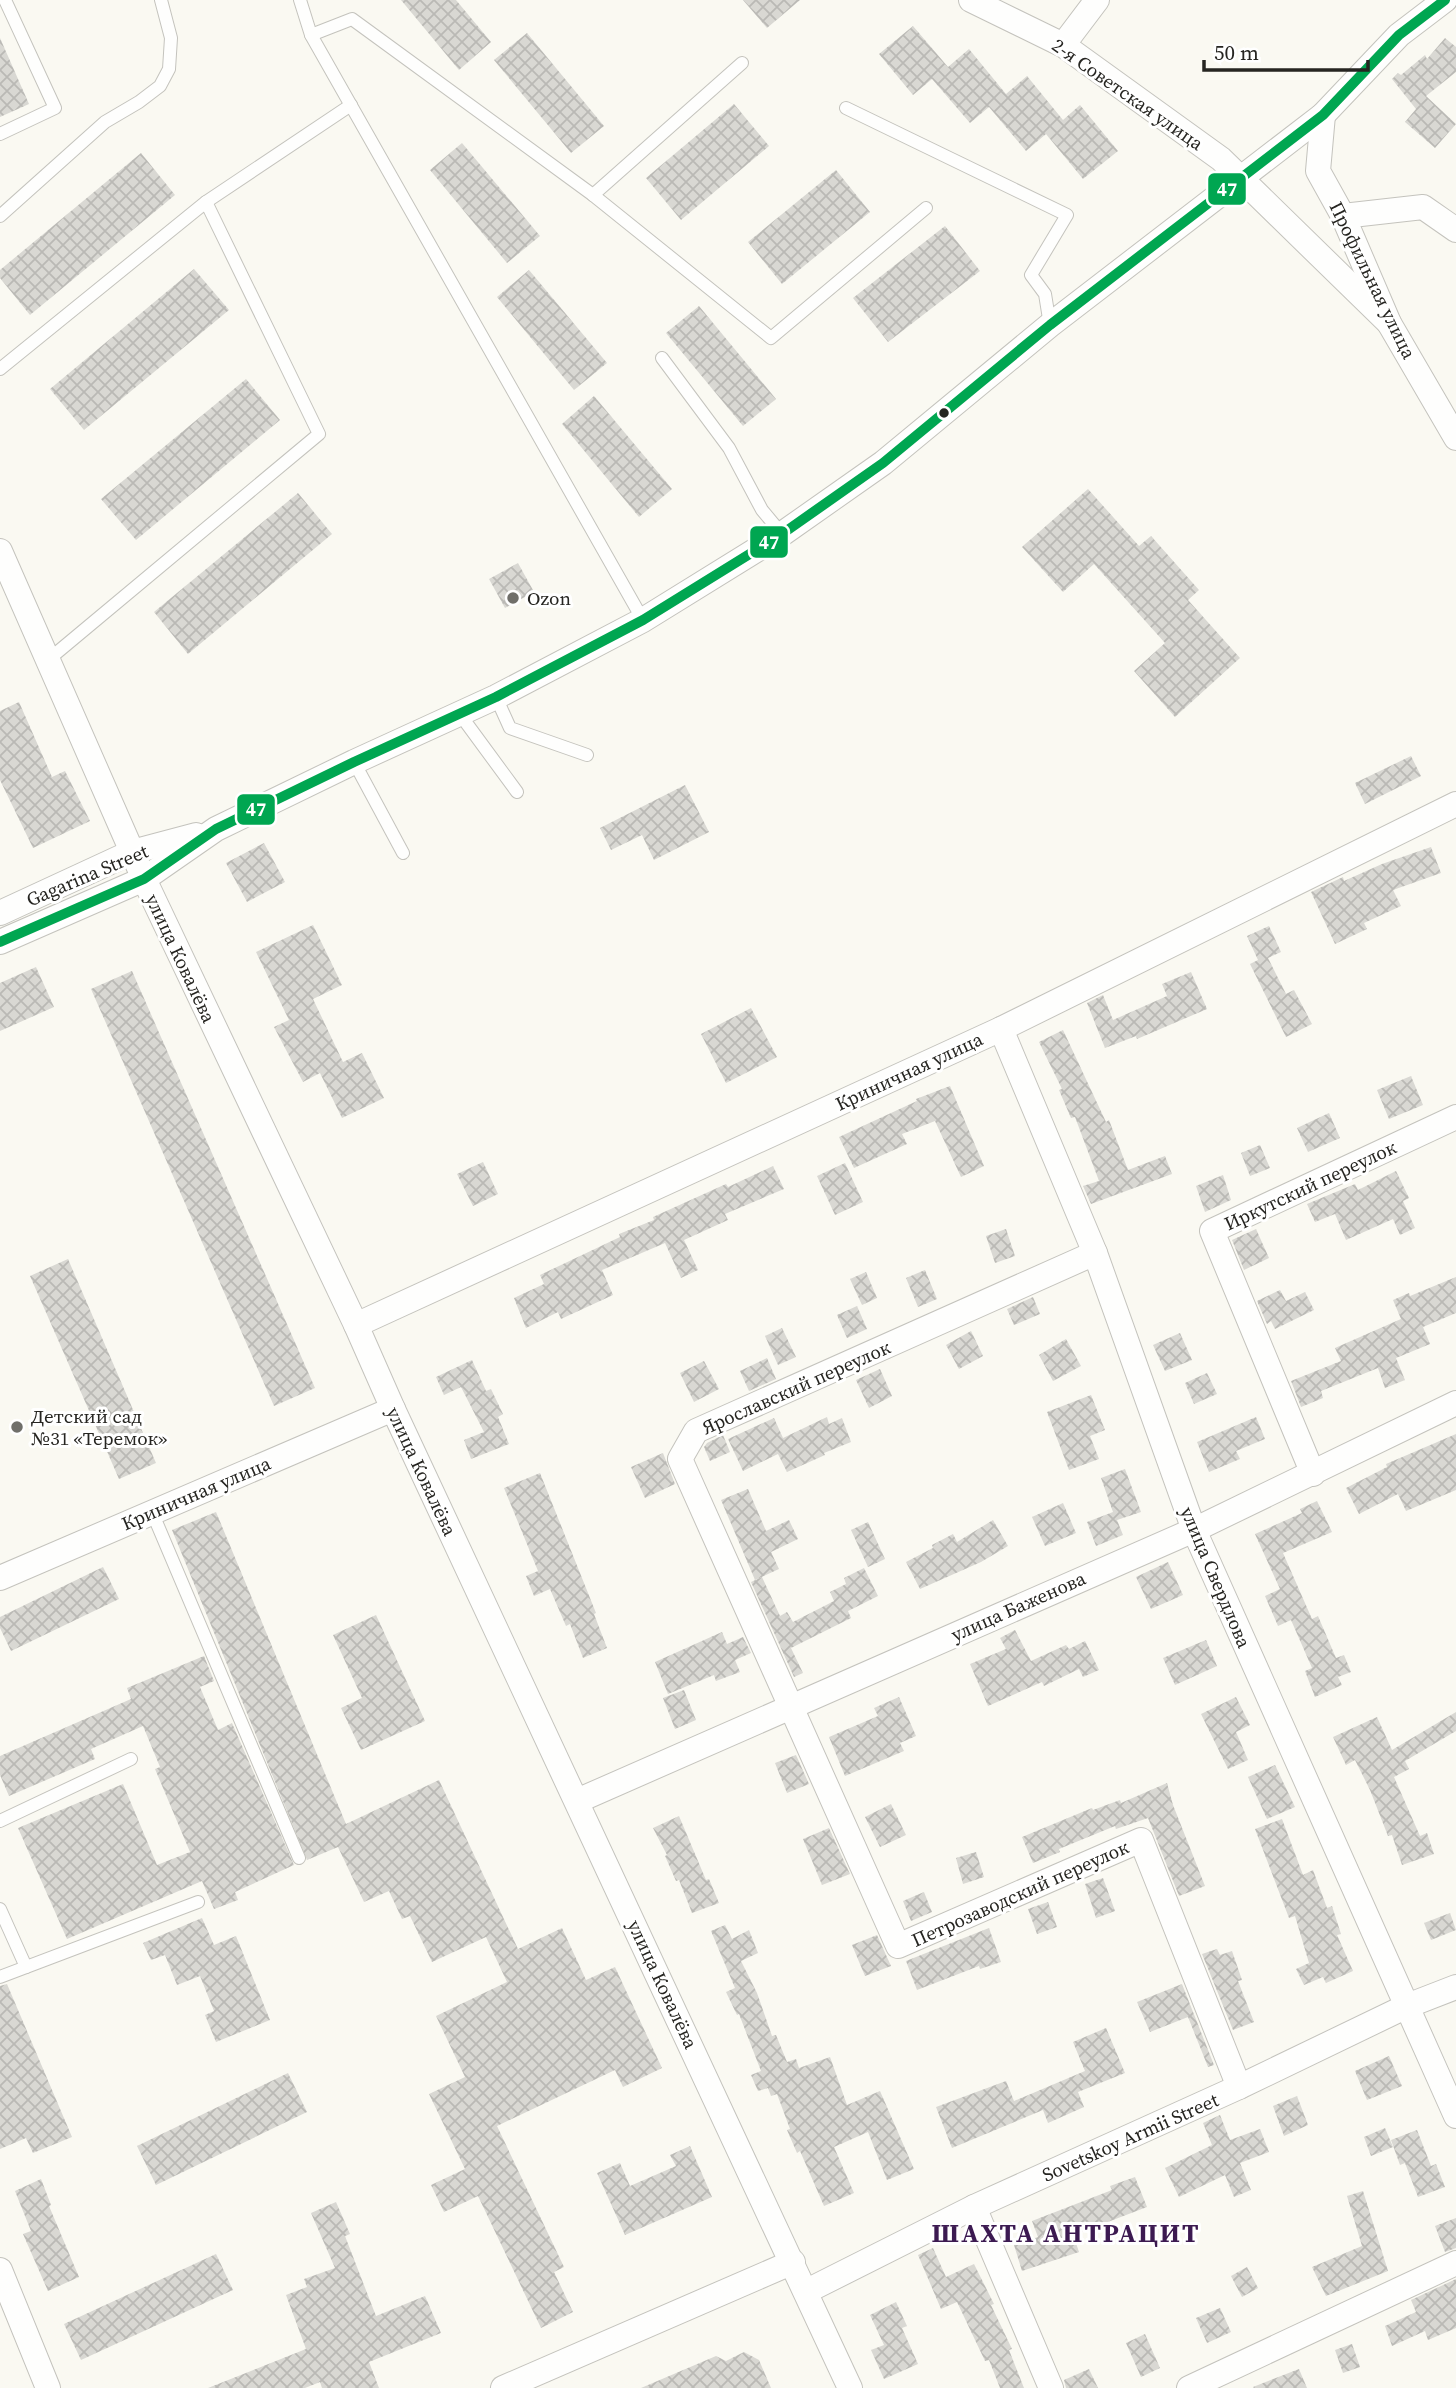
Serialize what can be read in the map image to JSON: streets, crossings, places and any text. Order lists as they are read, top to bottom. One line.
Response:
{"streets":{"street":["2-я Советская улица","Профильная улица","Gagarina Street","улица Ковалёва","Криничная улица","Иркутский переулок","Ярославский переулок","улица Свердлова","улица Баженова","Петрозаводский переулок","Sovetskoy Armii Street"]},"crossings":[["2-я Советская улица","Профильная улица"],["2-я Советская улица","Gagarina Street"],["Профильная улица","Gagarina Street"],["Gagarina Street","улица Ковалёва"],["улица Ковалёва","Криничная улица"],["улица Ковалёва","улица Баженова"],["улица Ковалёва","Sovetskoy Armii Street"],["Криничная улица","улица Свердлова"],["Иркутский переулок","улица Баженова"],["Ярославский переулок","улица Свердлова"],["Ярославский переулок","улица Баженова"],["Ярославский переулок","Петрозаводский переулок"],["улица Свердлова","улица Баженова"],["улица Свердлова","Sovetskoy Armii Street"],["улица Баженова","Петрозаводский переулок"],["Петрозаводский переулок","Sovetskoy Armii Street"]],"districts":["ШАХТА АНТРАЦИТ"],"places":["Ozon","Детский сад №31 «Теремок»"],"lines":["transit line 47"],"scale_bar":"50 m"}
